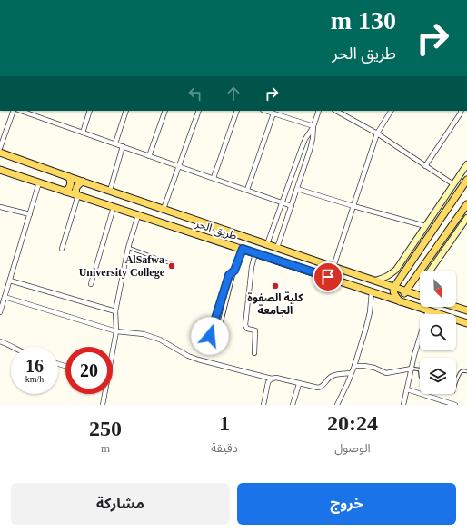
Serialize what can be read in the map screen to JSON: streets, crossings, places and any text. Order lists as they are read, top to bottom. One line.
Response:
{"streets":{"main road":["طريق الحر"]},"places":["AlSafwa University College","كلية الصفوة الجامعة"],"north":"bottom right","page":{"turn":["130 m","طريق الحر"],"speed":"16 km/h","limit":"20","eta":["20:24","الوصول","1","دقيقة","250","m"],"buttons":["خروج","مشاركة"]}}
